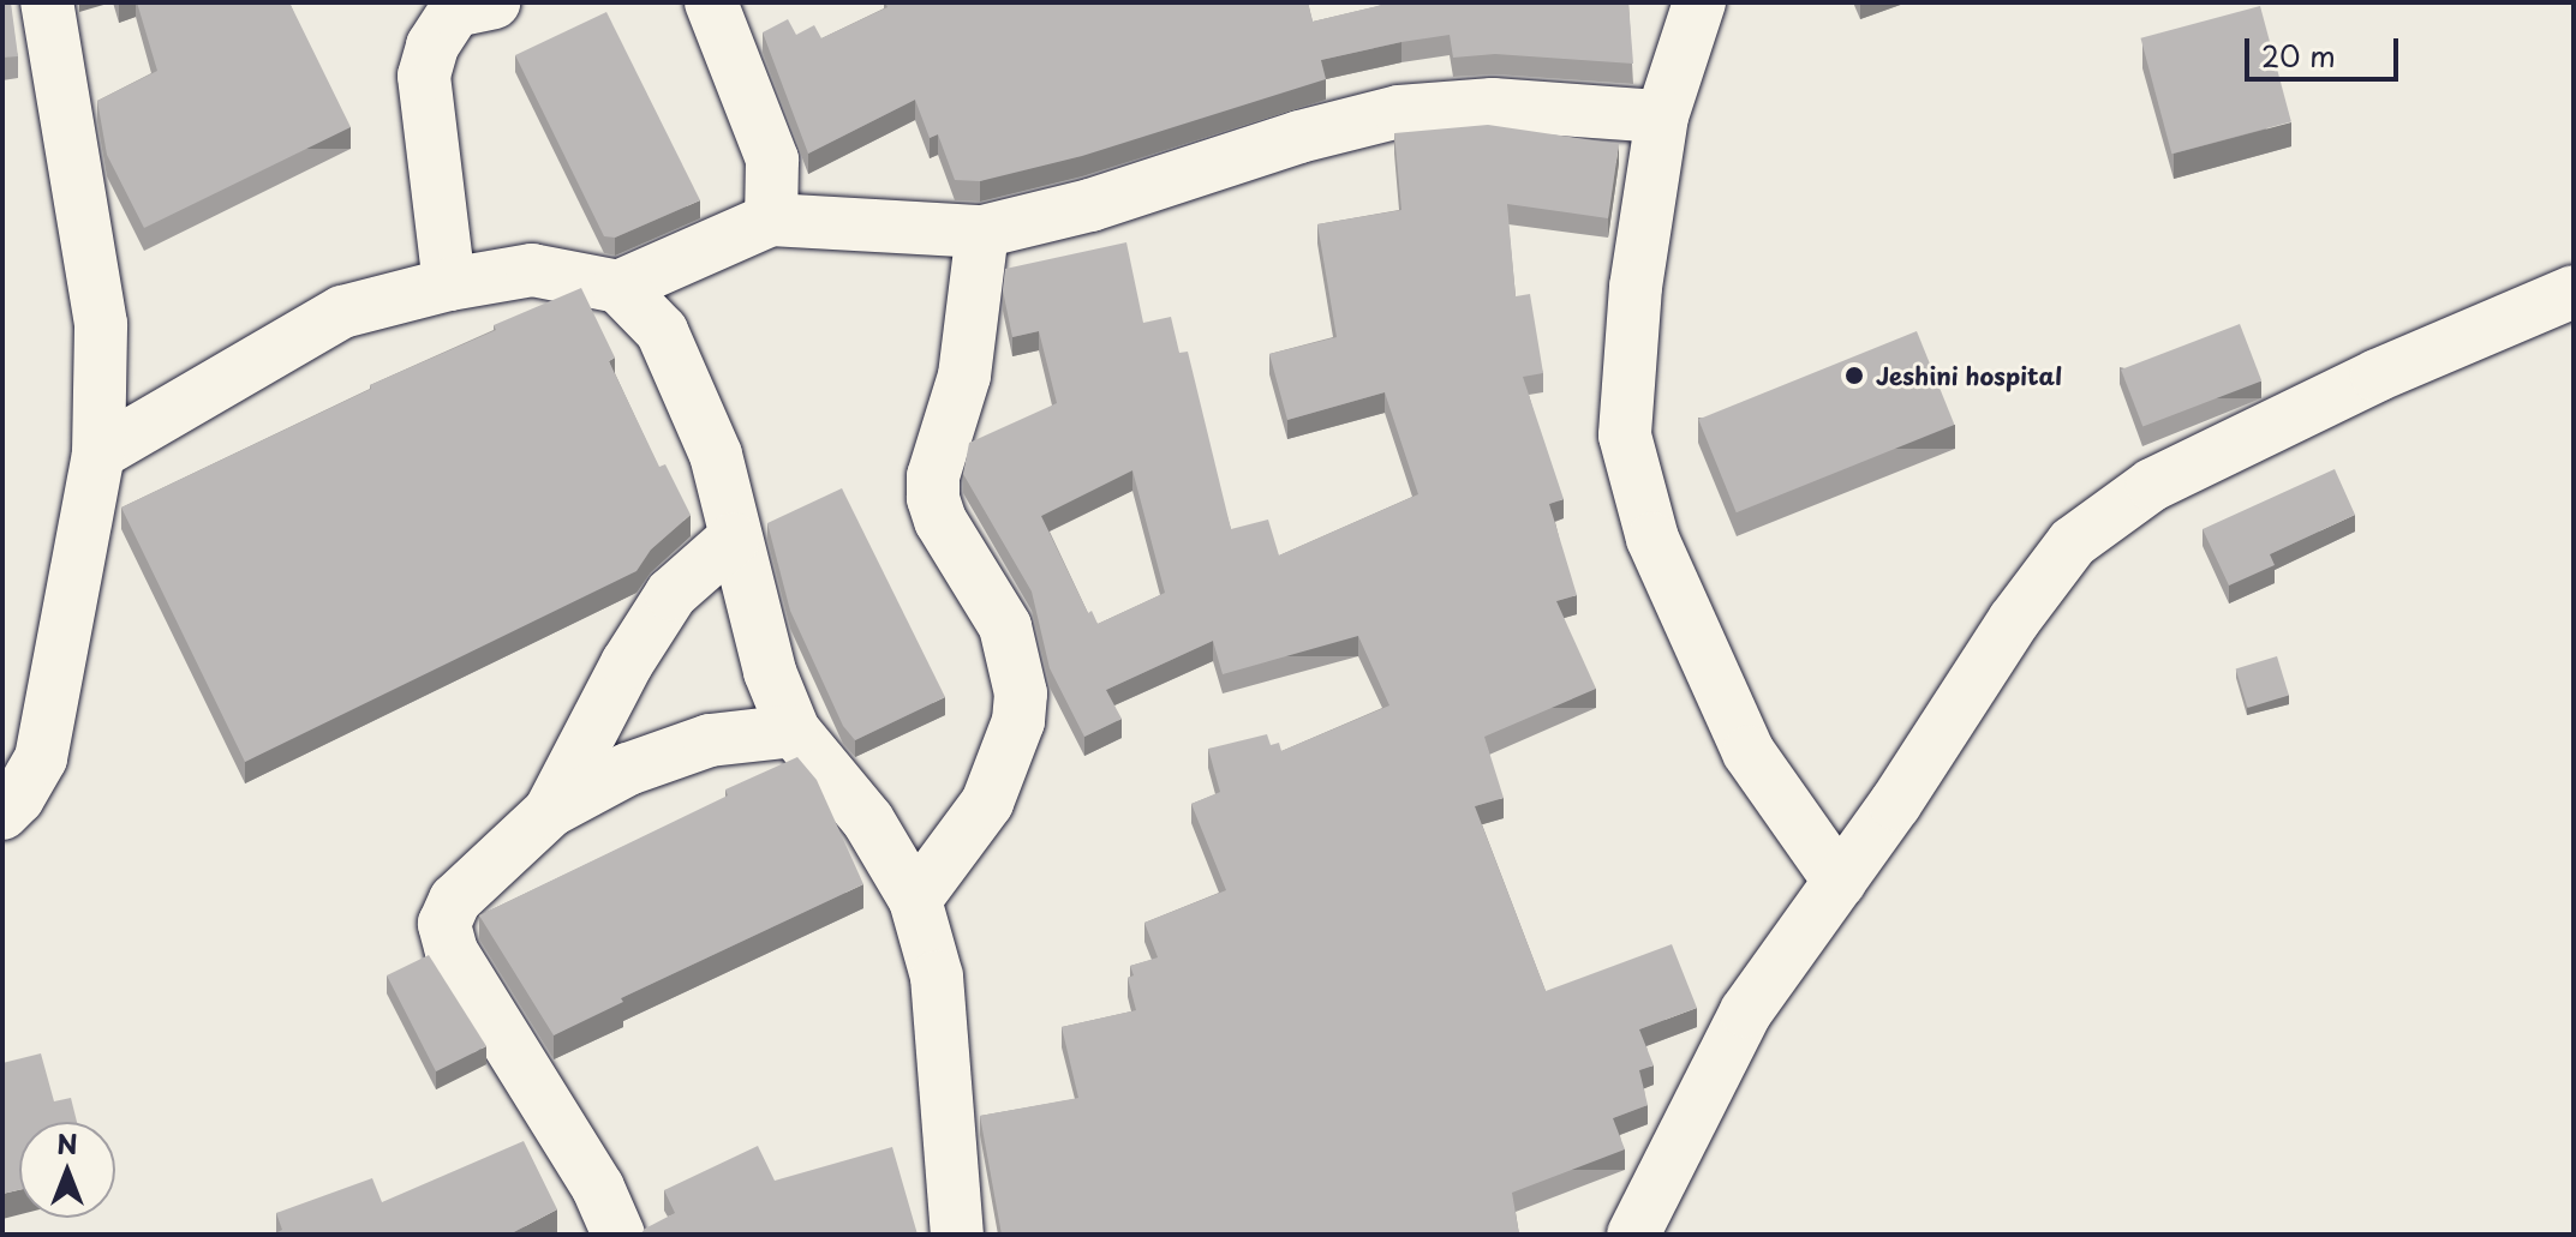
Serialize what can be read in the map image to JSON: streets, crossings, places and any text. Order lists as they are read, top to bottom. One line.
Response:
{"places":["Jeshini hospital"],"scale_bar":"20 m","north":"top"}
